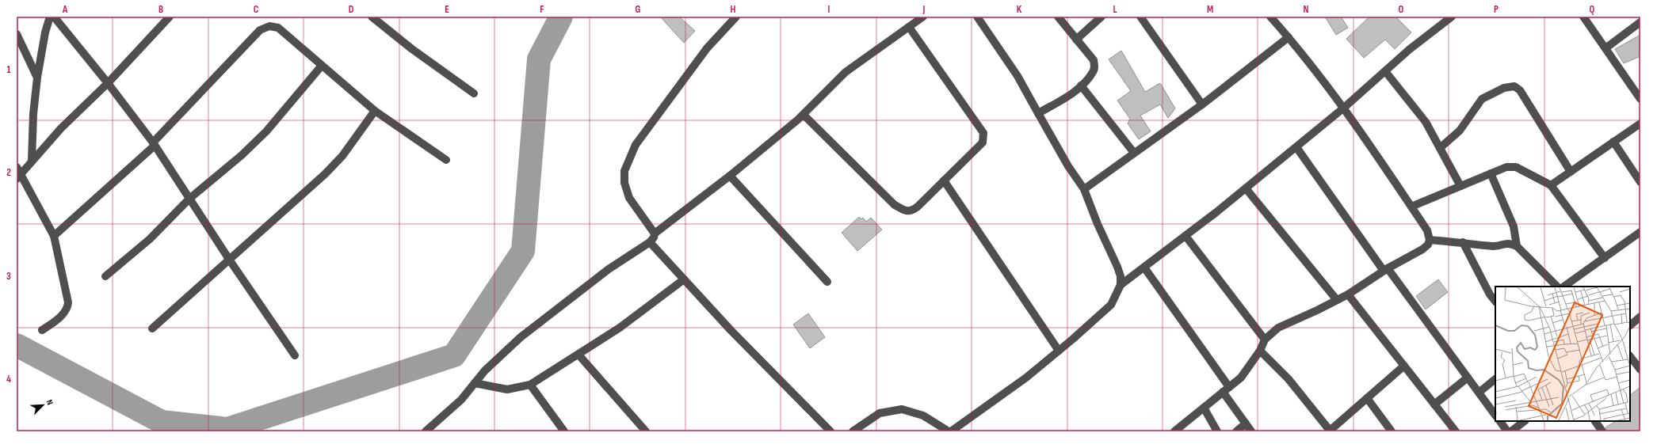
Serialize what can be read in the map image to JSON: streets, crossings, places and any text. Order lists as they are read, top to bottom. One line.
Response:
{"north":"top right","grid":{"columns":["A","B","C","D","E","F","G","H","I","J","K","L","M","N","O","P","Q"],"rows":["1","2","3","4"]}}
